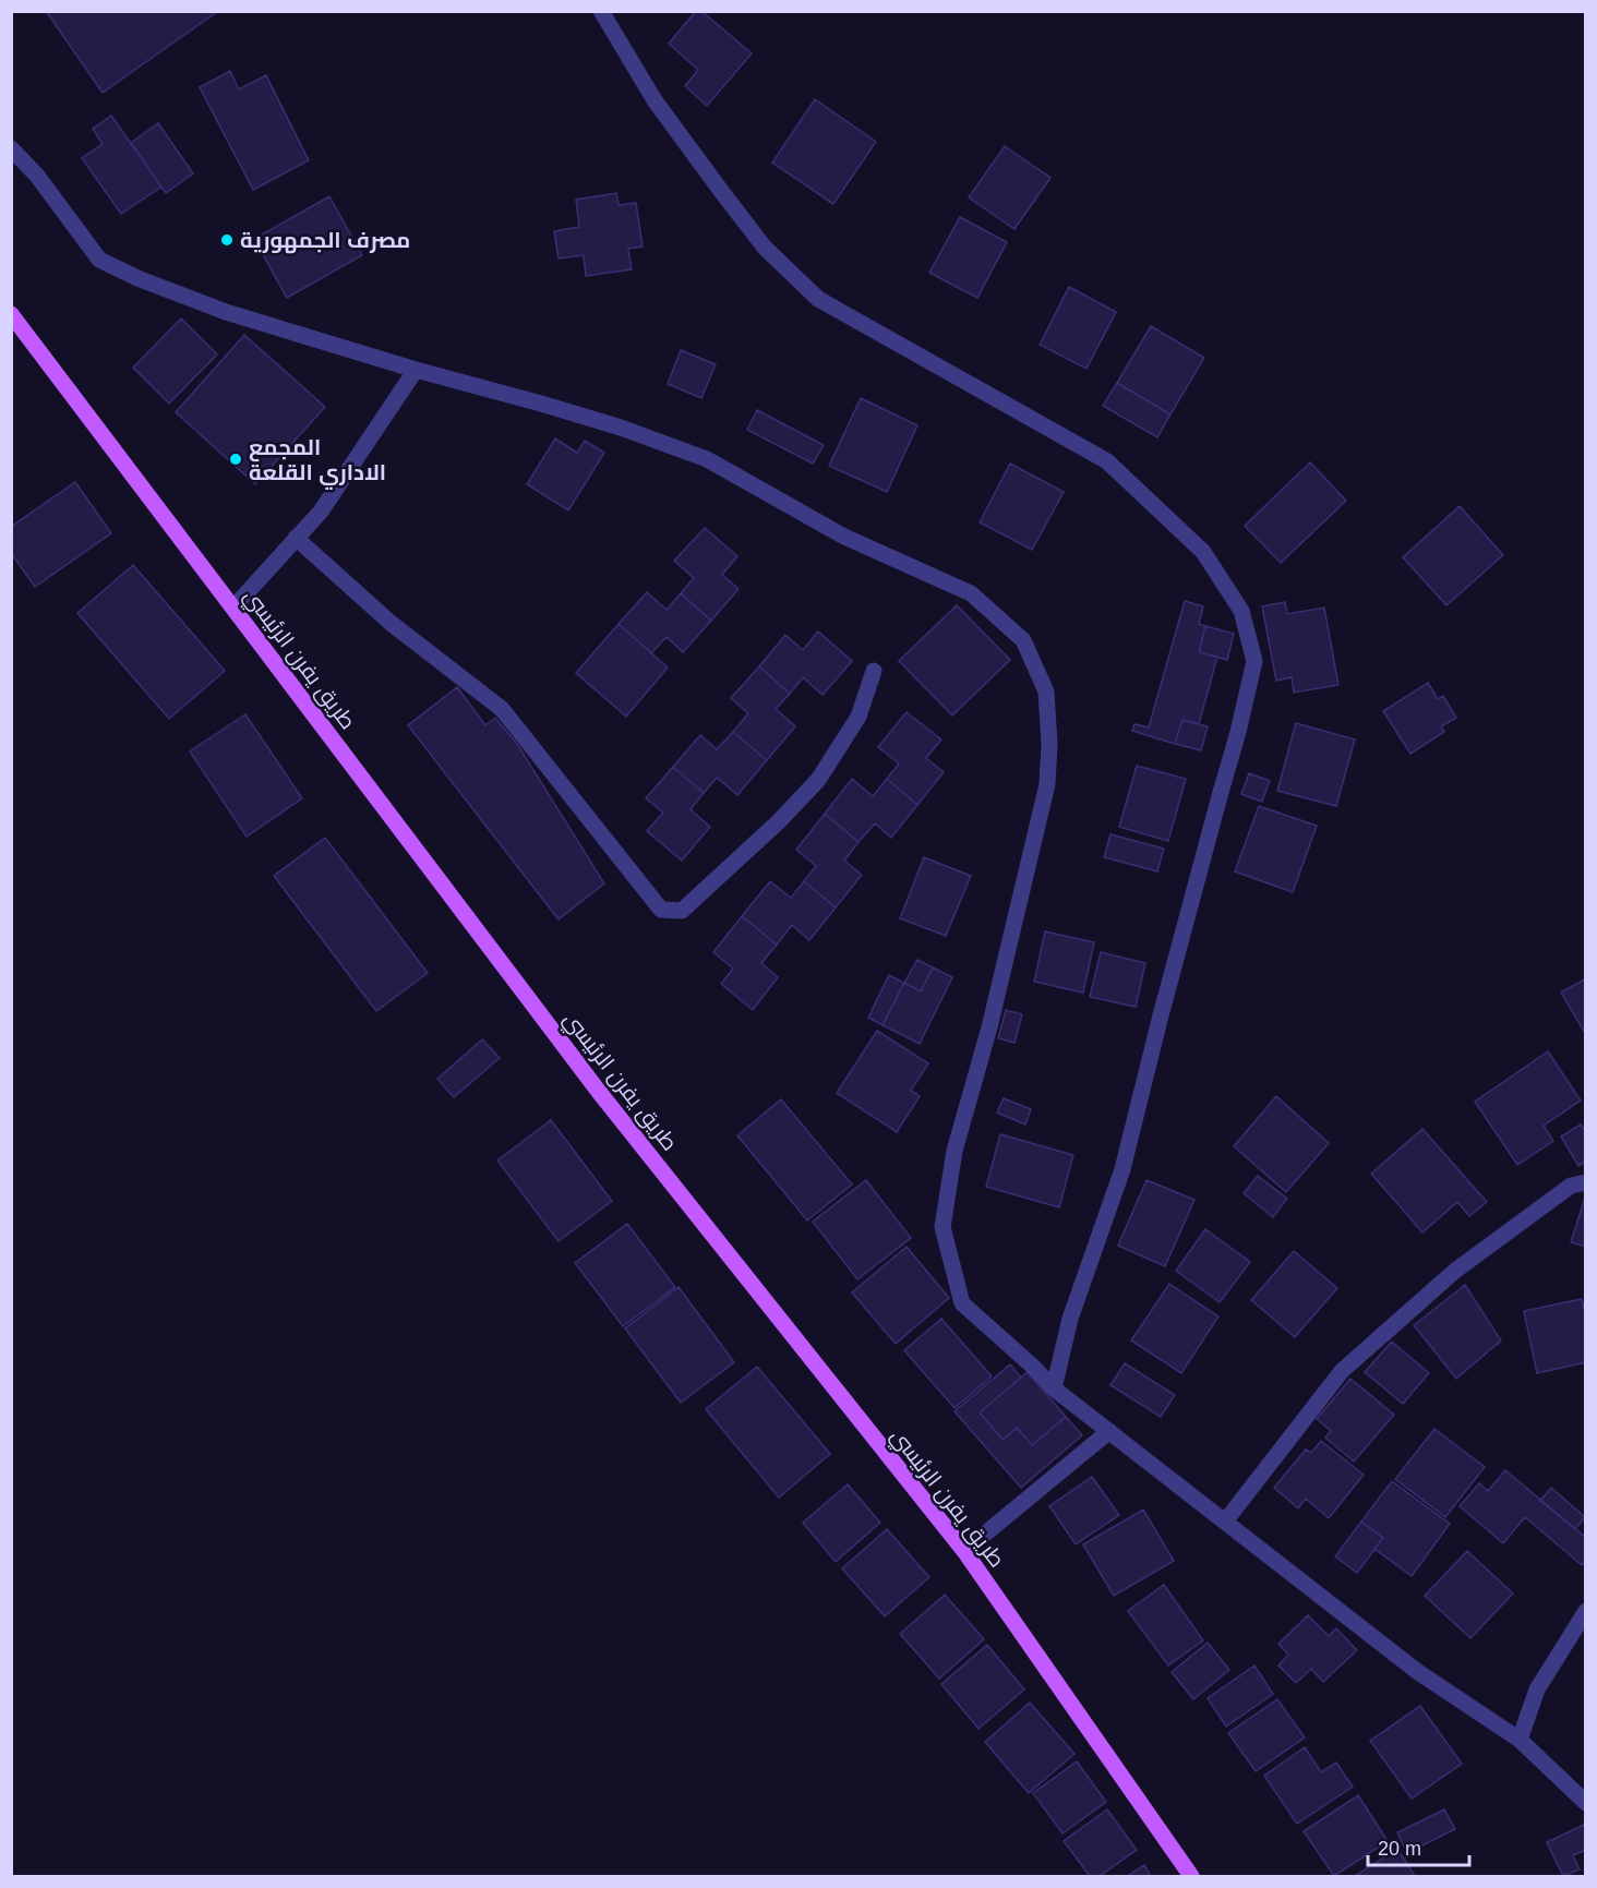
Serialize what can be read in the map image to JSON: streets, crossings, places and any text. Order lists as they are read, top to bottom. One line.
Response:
{"streets":{"main road":["طريق يفرن الرئيسي"]},"places":["مصرف الجمهورية","المجمع الاداري القلعة"],"scale_bar":"20 m"}
